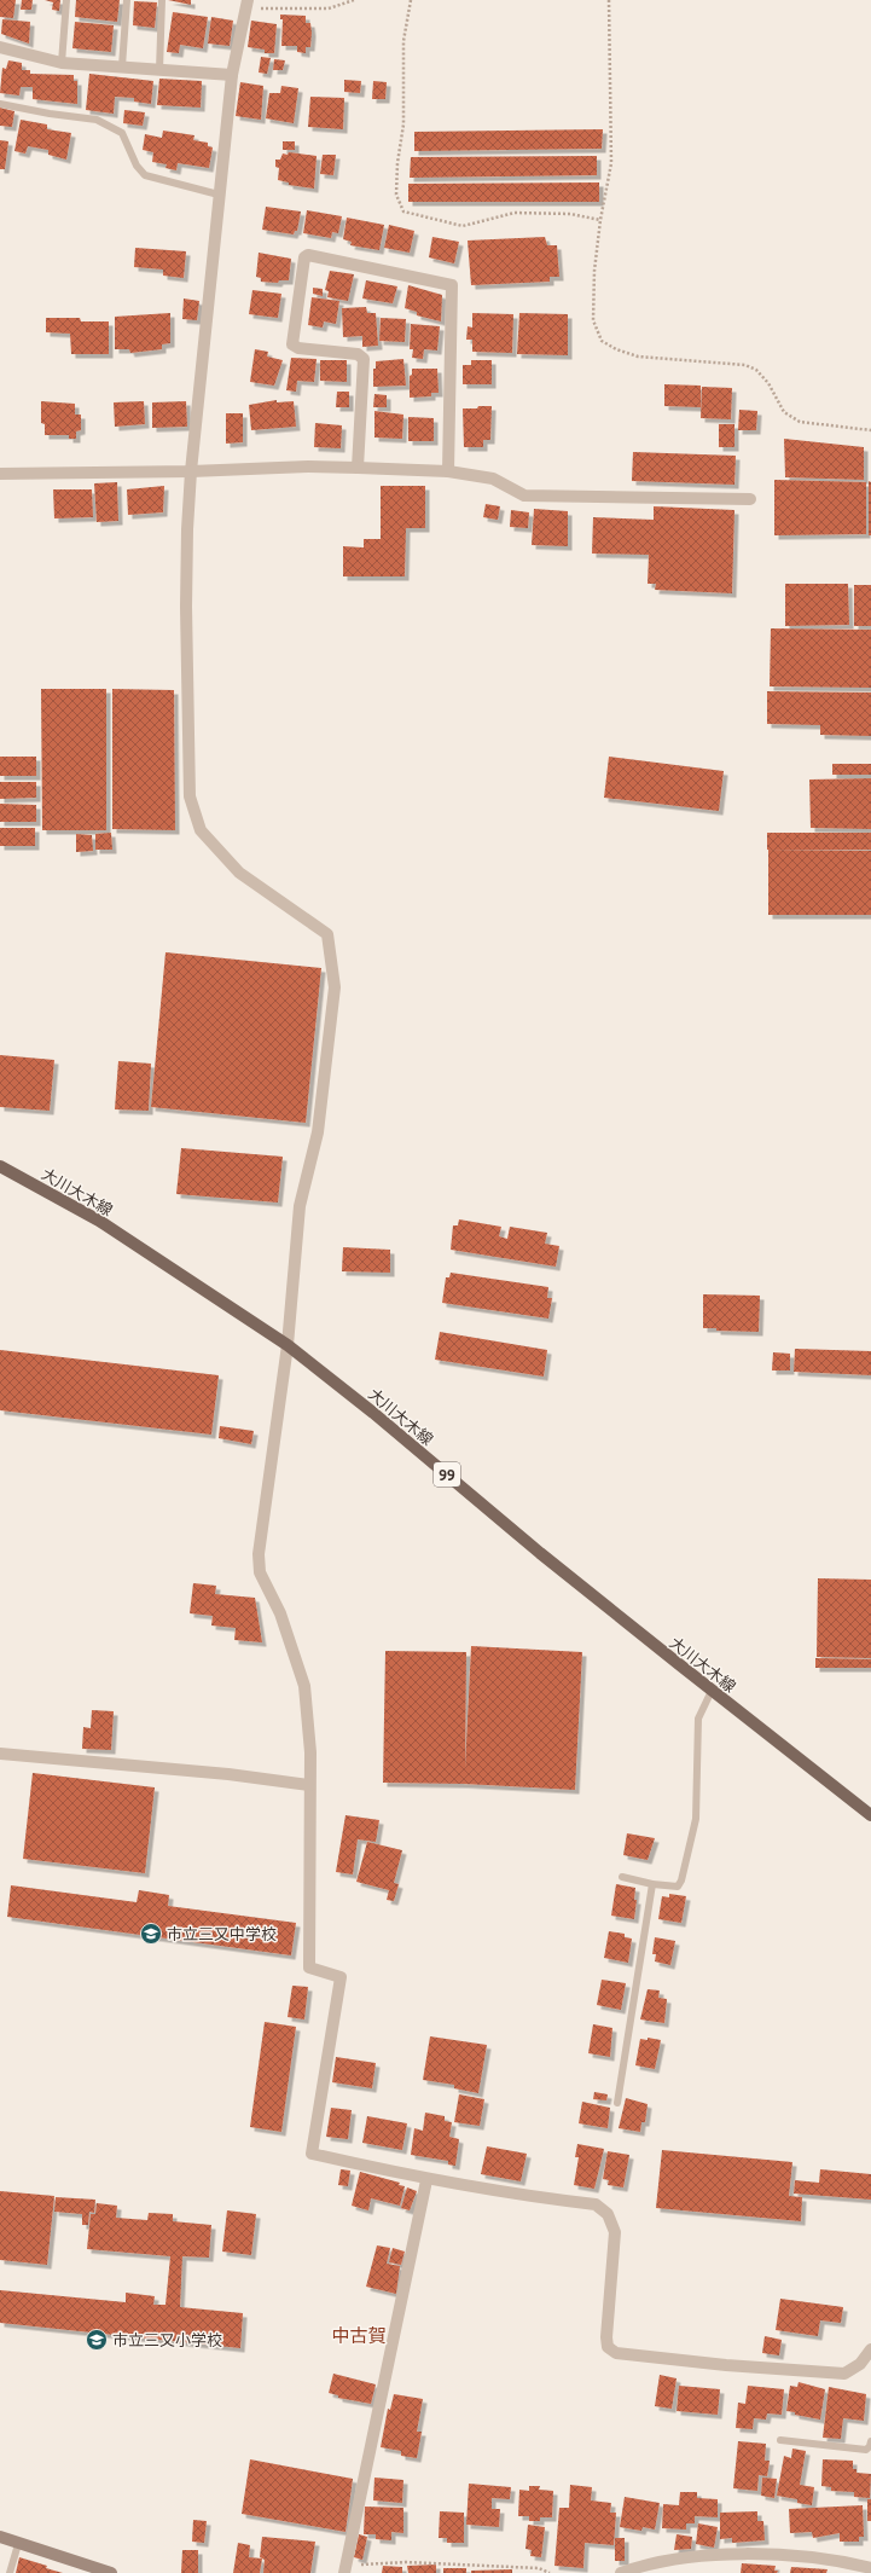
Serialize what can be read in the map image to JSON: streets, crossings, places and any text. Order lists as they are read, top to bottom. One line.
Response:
{"streets":{"main road":["大川大木線","99"]},"districts":["中古賀"],"places":{"school or university":["市立三又中学校","市立三又小学校"]}}
